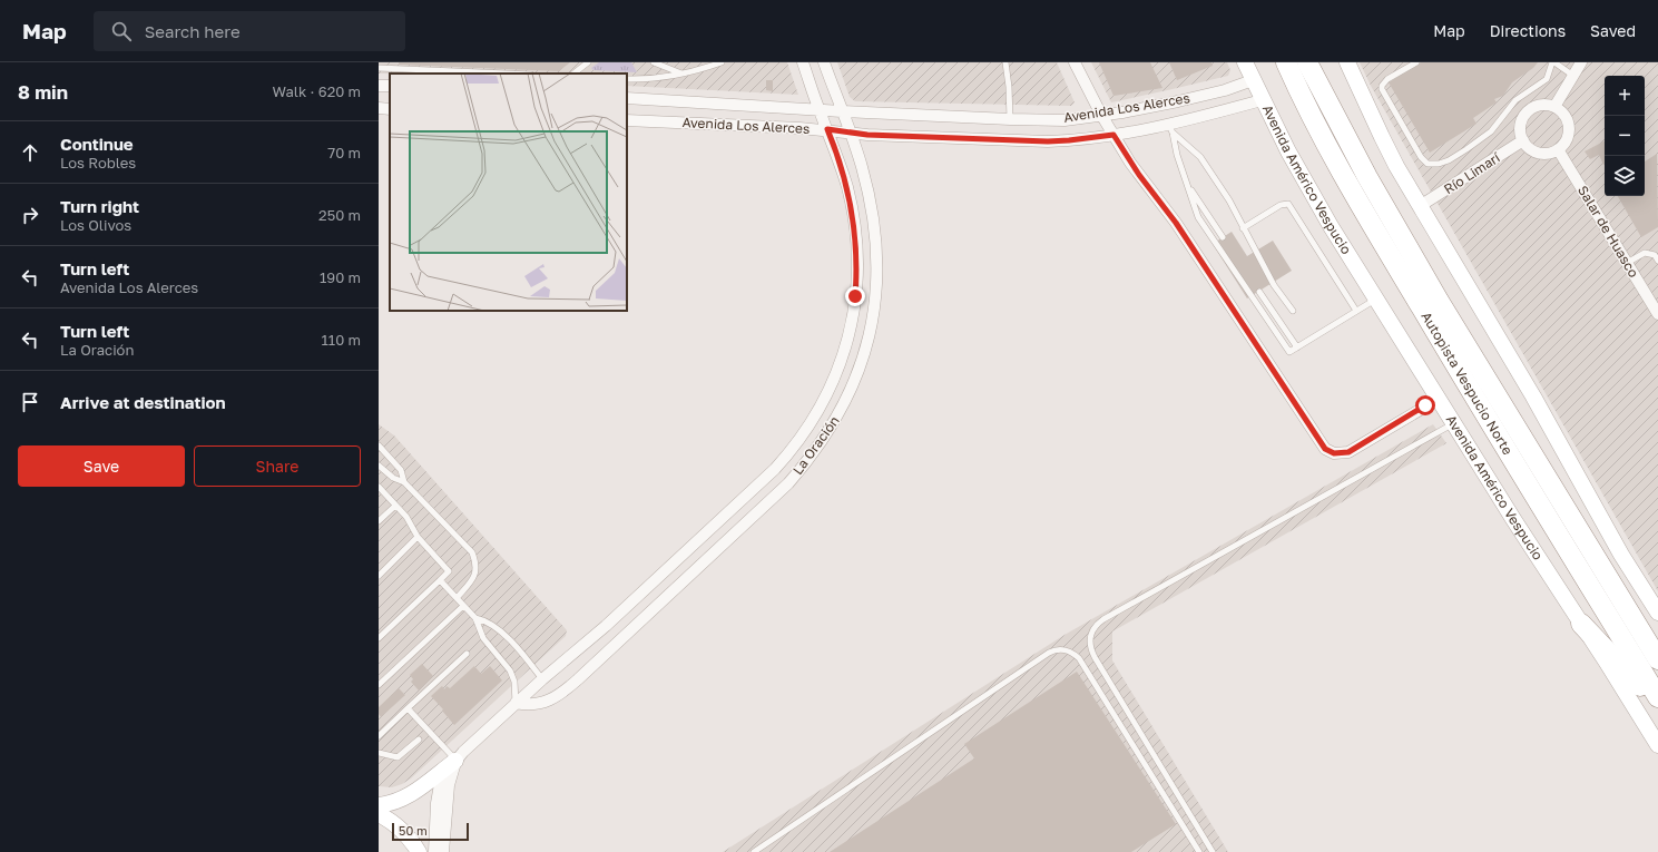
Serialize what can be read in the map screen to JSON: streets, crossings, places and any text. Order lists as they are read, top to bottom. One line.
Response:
{"streets":{"highway":["Autopista Vespucio Norte"],"main road":["Avenida Américo Vespucio"],"street":["Avenida Los Alerces","Río Limarí","Salar de Huasco","La Oración"]},"crossings":[["Avenida Los Alerces","Avenida Américo Vespucio"],["Avenida Los Alerces","La Oración"],["Río Limarí","Salar de Huasco"]],"scale_bar":"50 m","page":{"header":"Map","search":"Search here","nav":["Map","Directions","Saved"],"heading":["8 min","Walk · 620 m"],"map_buttons":["+","−"],"list":[["Continue","Los Robles","70 m"],["Turn right","Los Olivos","250 m"],["Turn left","Avenida Los Alerces","190 m"],["Turn left","La Oración","110 m"],"Arrive at destination"],"buttons":["Save","Share"],"scale":"50 m"}}
